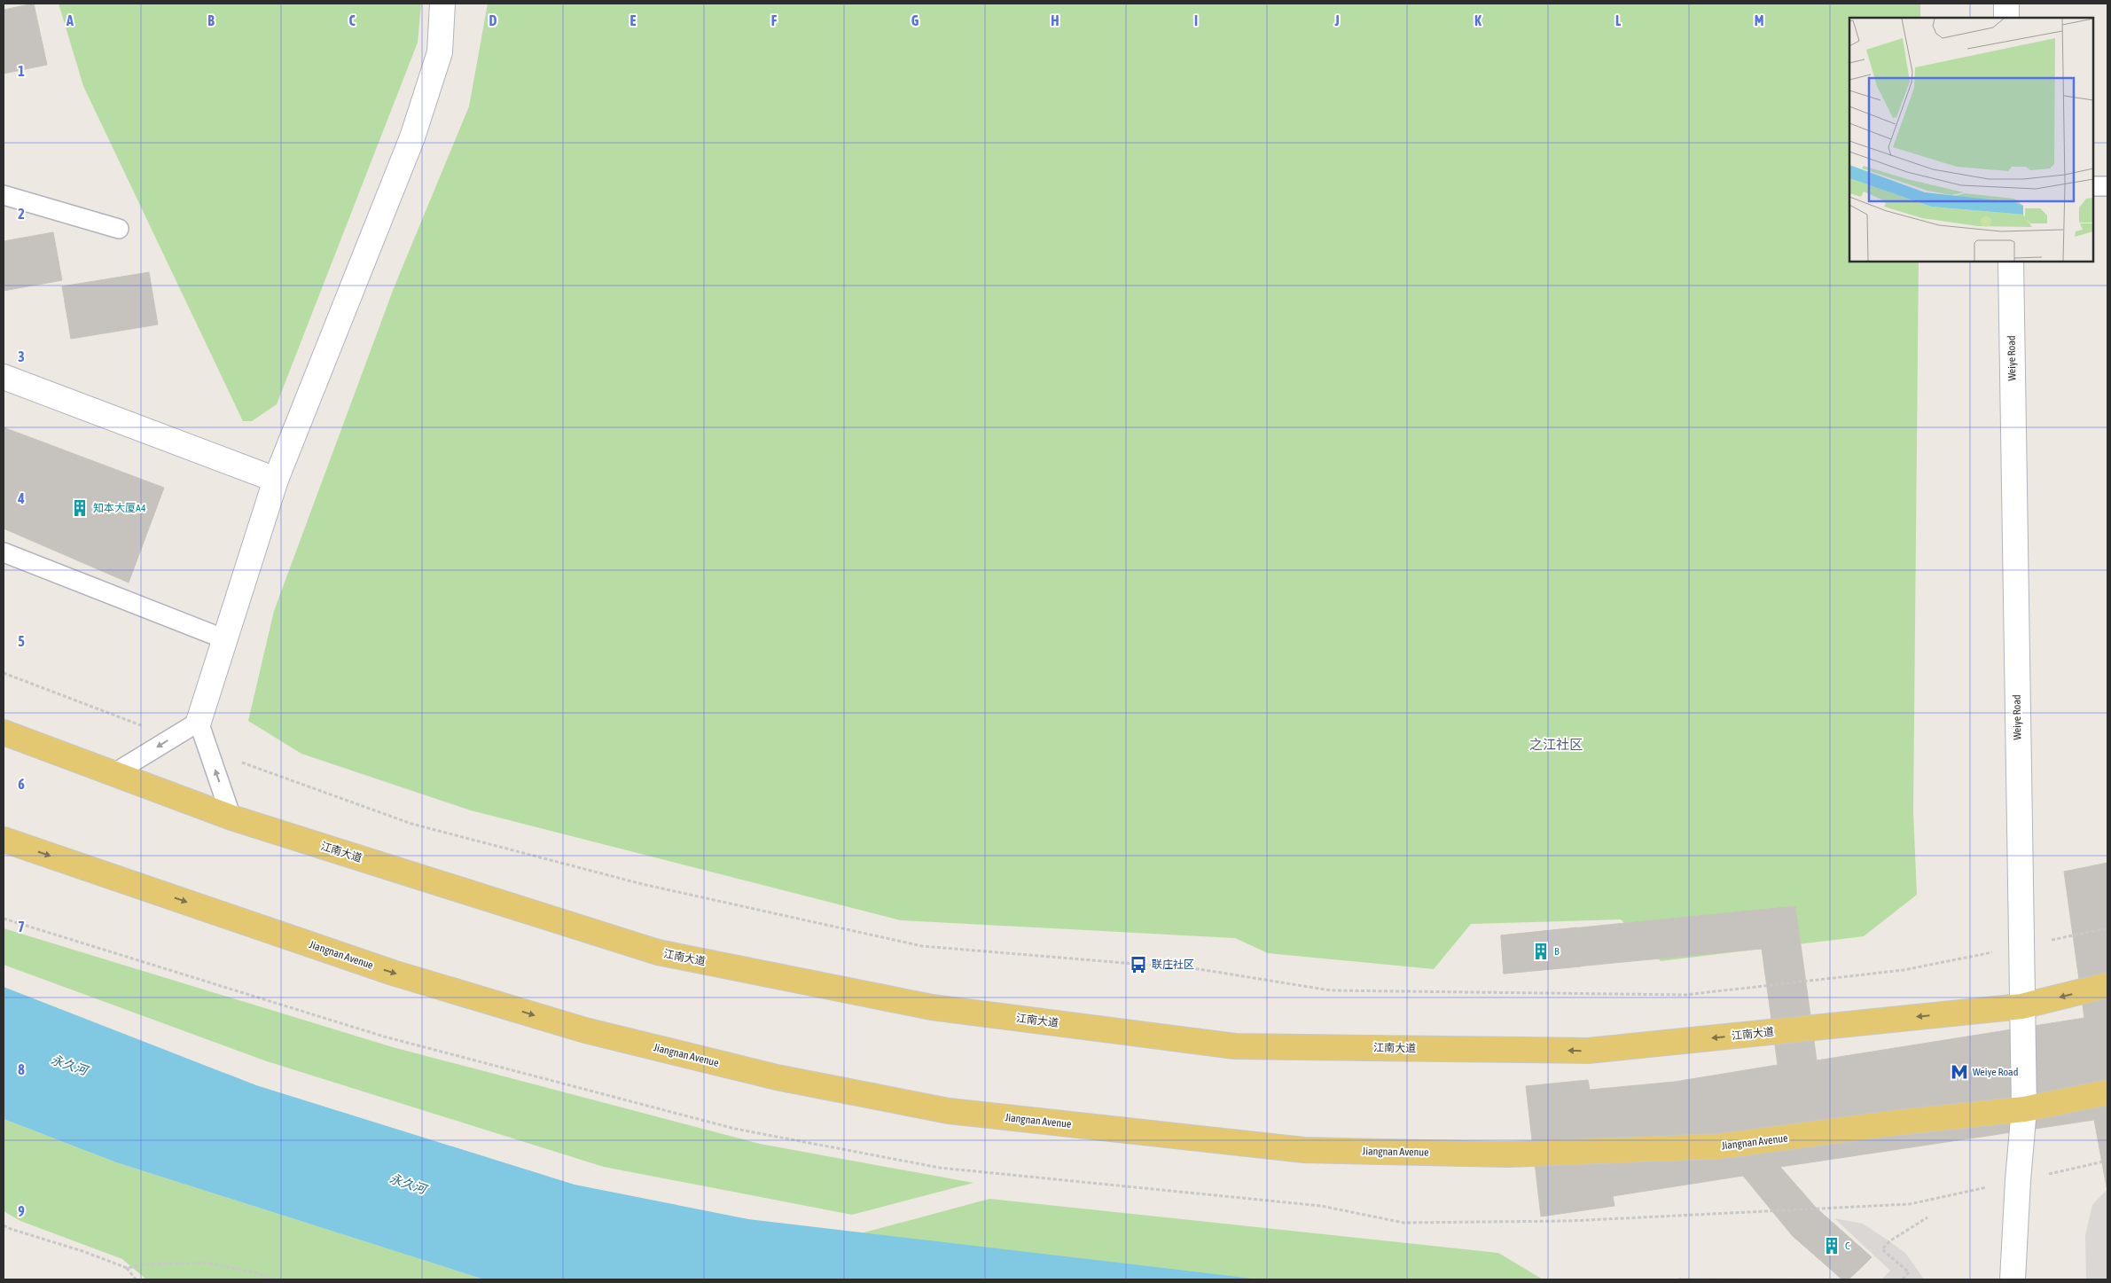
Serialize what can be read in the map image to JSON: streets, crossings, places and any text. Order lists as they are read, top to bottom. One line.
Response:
{"streets":{"main road":["江南大道","Jiangnan Avenue"],"street":["Weiye Road"]},"crossings":[["Weiye Road","江南大道"],["Weiye Road","Jiangnan Avenue"]],"one_way":["江南大道","Jiangnan Avenue"],"districts":["之江社区"],"water":["永久河"],"places":{"building":["知本大厦A4","B","C"],"bus stop":["联庄社区"],"metro station":["Weiye Road"]},"grid":{"columns":["A","B","C","D","E","F","G","H","I","J","K","L","M"],"rows":["1","2","3","4","5","6","7","8","9"]}}
